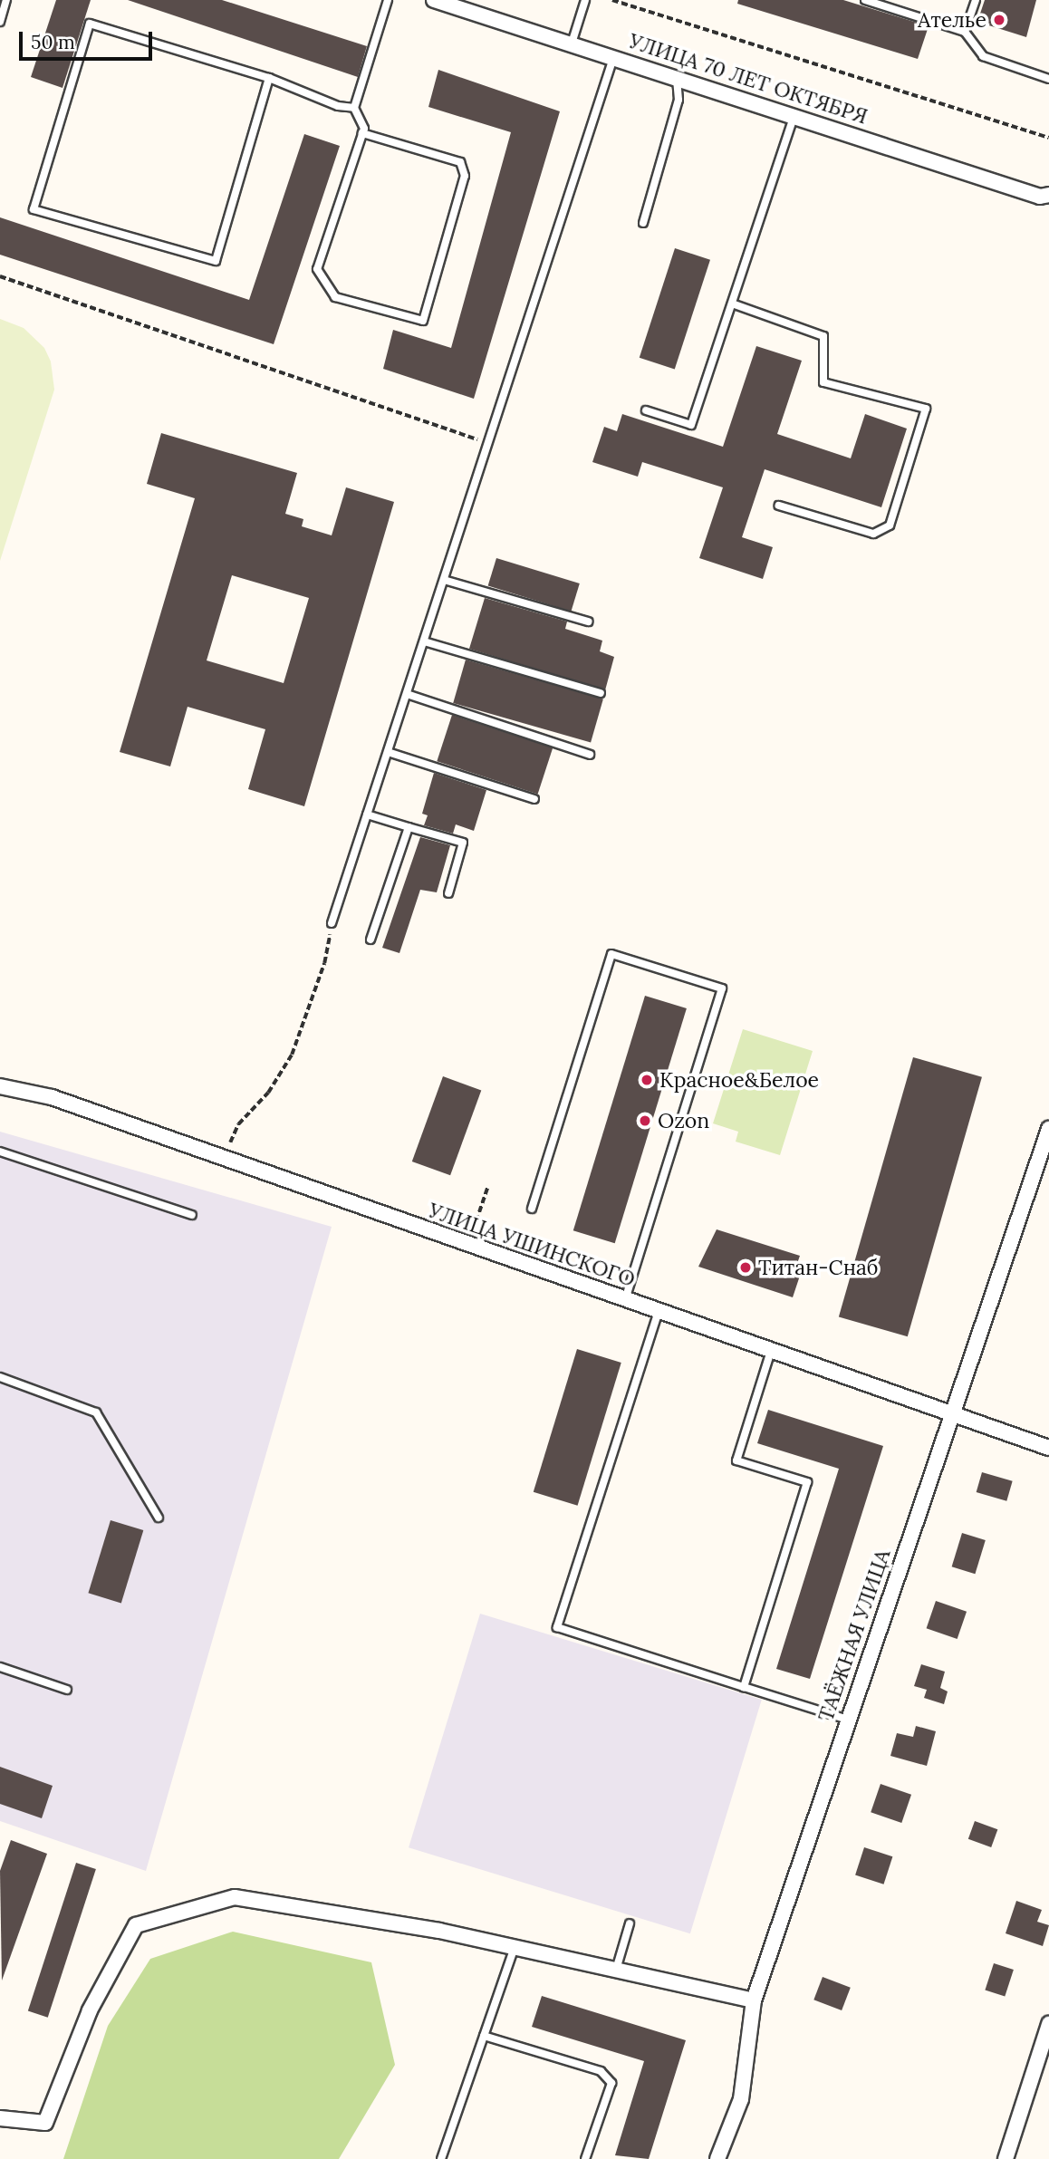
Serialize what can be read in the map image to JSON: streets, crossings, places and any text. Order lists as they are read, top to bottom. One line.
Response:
{"streets":{"street":["УЛИЦА 70 ЛЕТ ОКТЯБРЯ","УЛИЦА УШИНСКОГО","ТАЁЖНАЯ УЛИЦА"]},"crossings":[["УЛИЦА УШИНСКОГО","ТАЁЖНАЯ УЛИЦА"]],"places":["Ателье","Красное&Белое","Ozon","Титан-Снаб"],"scale_bar":"50 m"}
